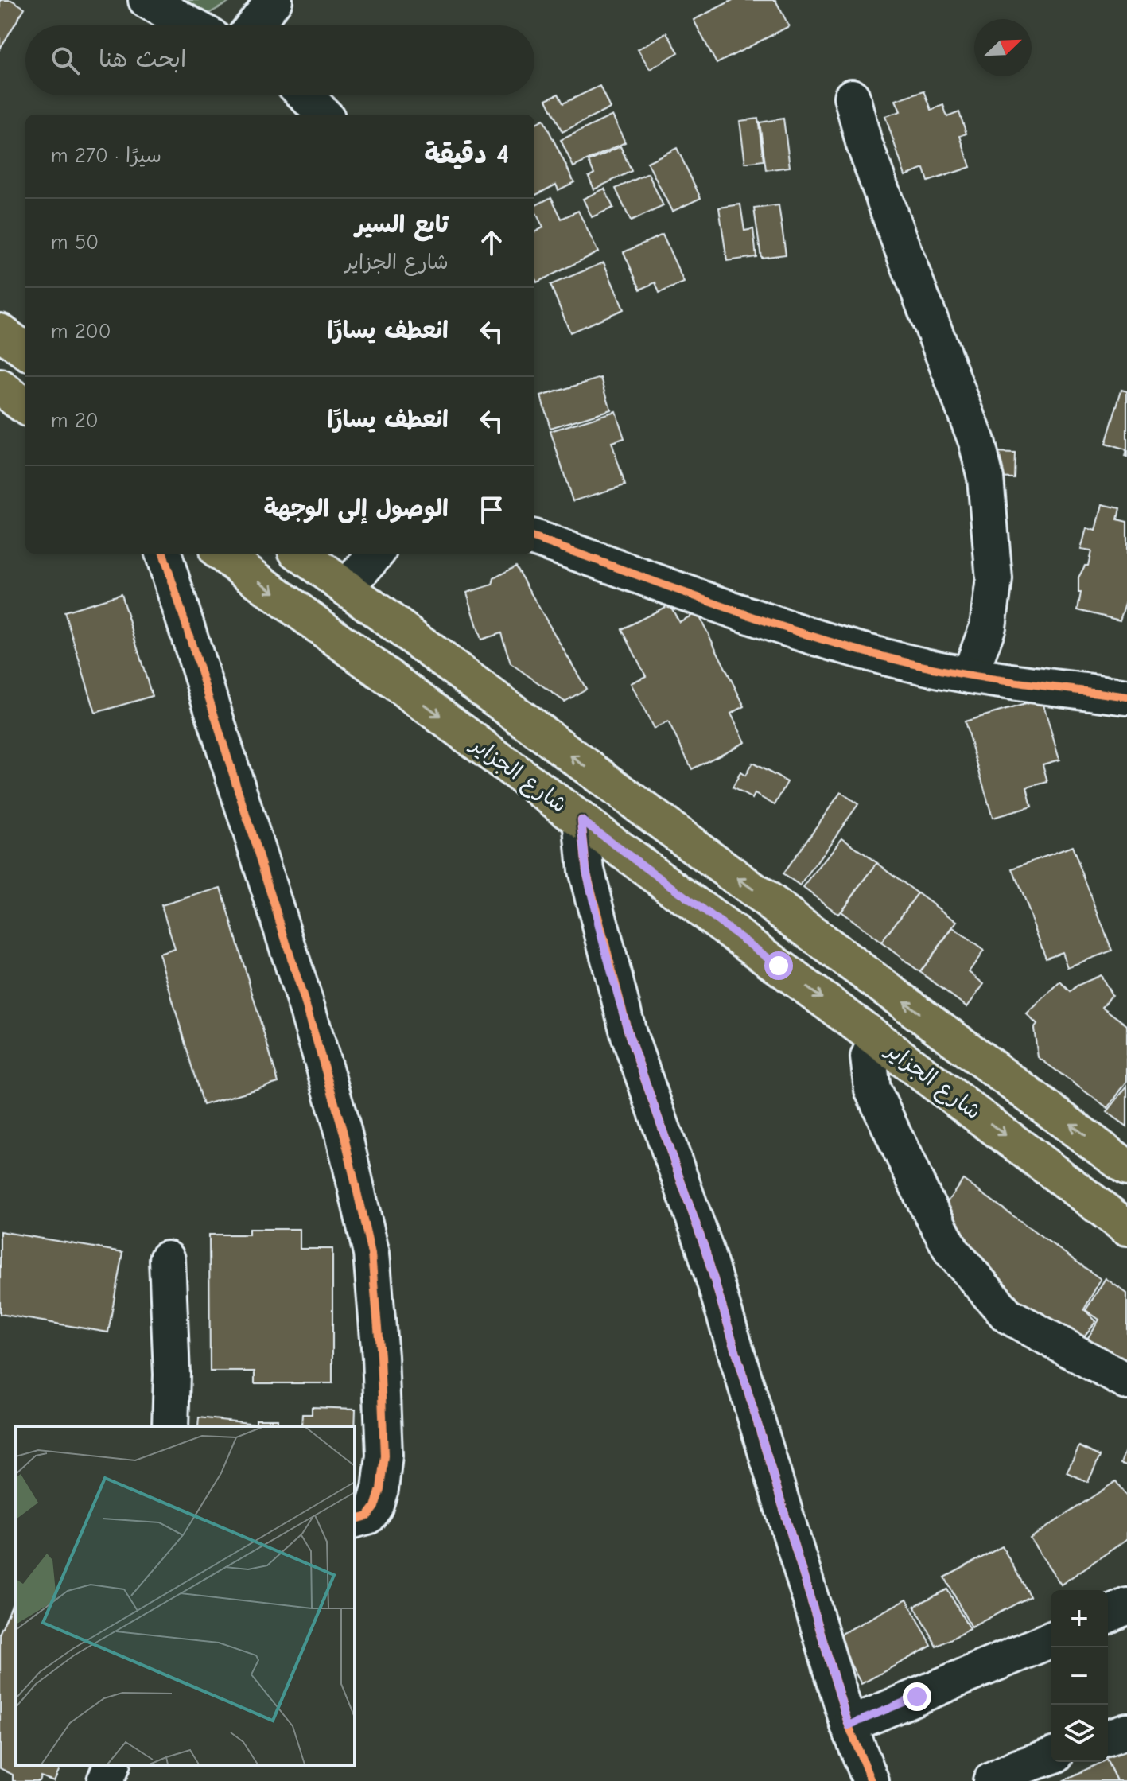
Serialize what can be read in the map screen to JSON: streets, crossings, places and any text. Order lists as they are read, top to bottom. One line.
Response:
{"streets":{"main road":["شارع الجزاير"]},"north":"top right","page":{"search":"ابحث هنا","heading":["4 دقيقة","سيرًا · 270 m"],"list":[["تابع السير","شارع الجزاير","50 m"],["انعطف يسارًا","200 m"],["انعطف يسارًا","20 m"],"الوصول إلى الوجهة"],"map_buttons":["+","−"]}}
